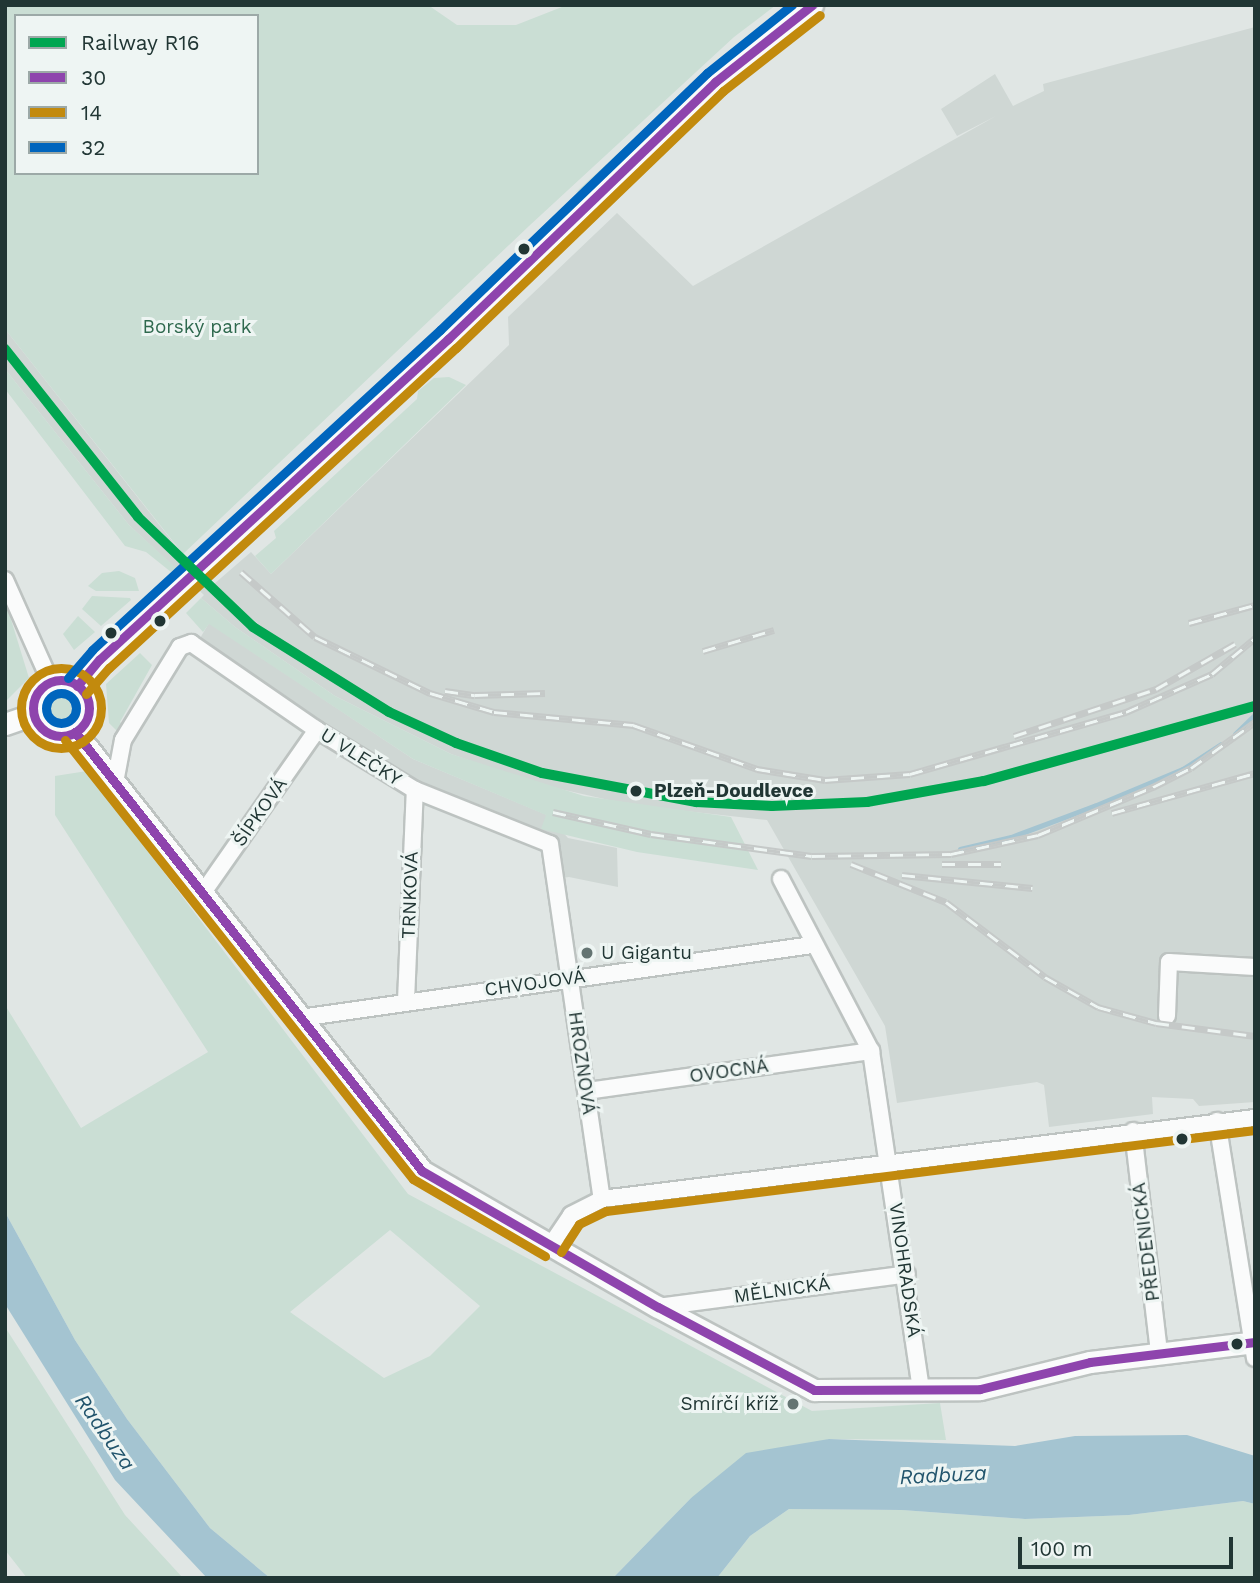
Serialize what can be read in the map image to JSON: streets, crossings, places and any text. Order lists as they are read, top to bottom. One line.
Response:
{"streets":{"street":["U VLEČKY","ŠÍPKOVÁ","TRNKOVÁ","CHVOJOVÁ","HROZNOVÁ","OVOCNÁ","PŘEDENICKÁ","VINOHRADSKÁ","MĚLNICKÁ"]},"crossings":[["U VLEČKY","ŠÍPKOVÁ"],["U VLEČKY","TRNKOVÁ"],["U VLEČKY","HROZNOVÁ"],["TRNKOVÁ","CHVOJOVÁ"],["CHVOJOVÁ","HROZNOVÁ"],["CHVOJOVÁ","VINOHRADSKÁ"],["HROZNOVÁ","OVOCNÁ"],["OVOCNÁ","VINOHRADSKÁ"],["VINOHRADSKÁ","MĚLNICKÁ"]],"water":["Radbuza"],"parks":["Borský park"],"places":["Plzeň-Doudlevce","U Gigantu","Smírčí kříž"],"lines":["transit line 30","transit line 32","transit line 14","rail line R16"],"legend":["Railway R16","30","14","32"],"scale_bar":"100 m"}
